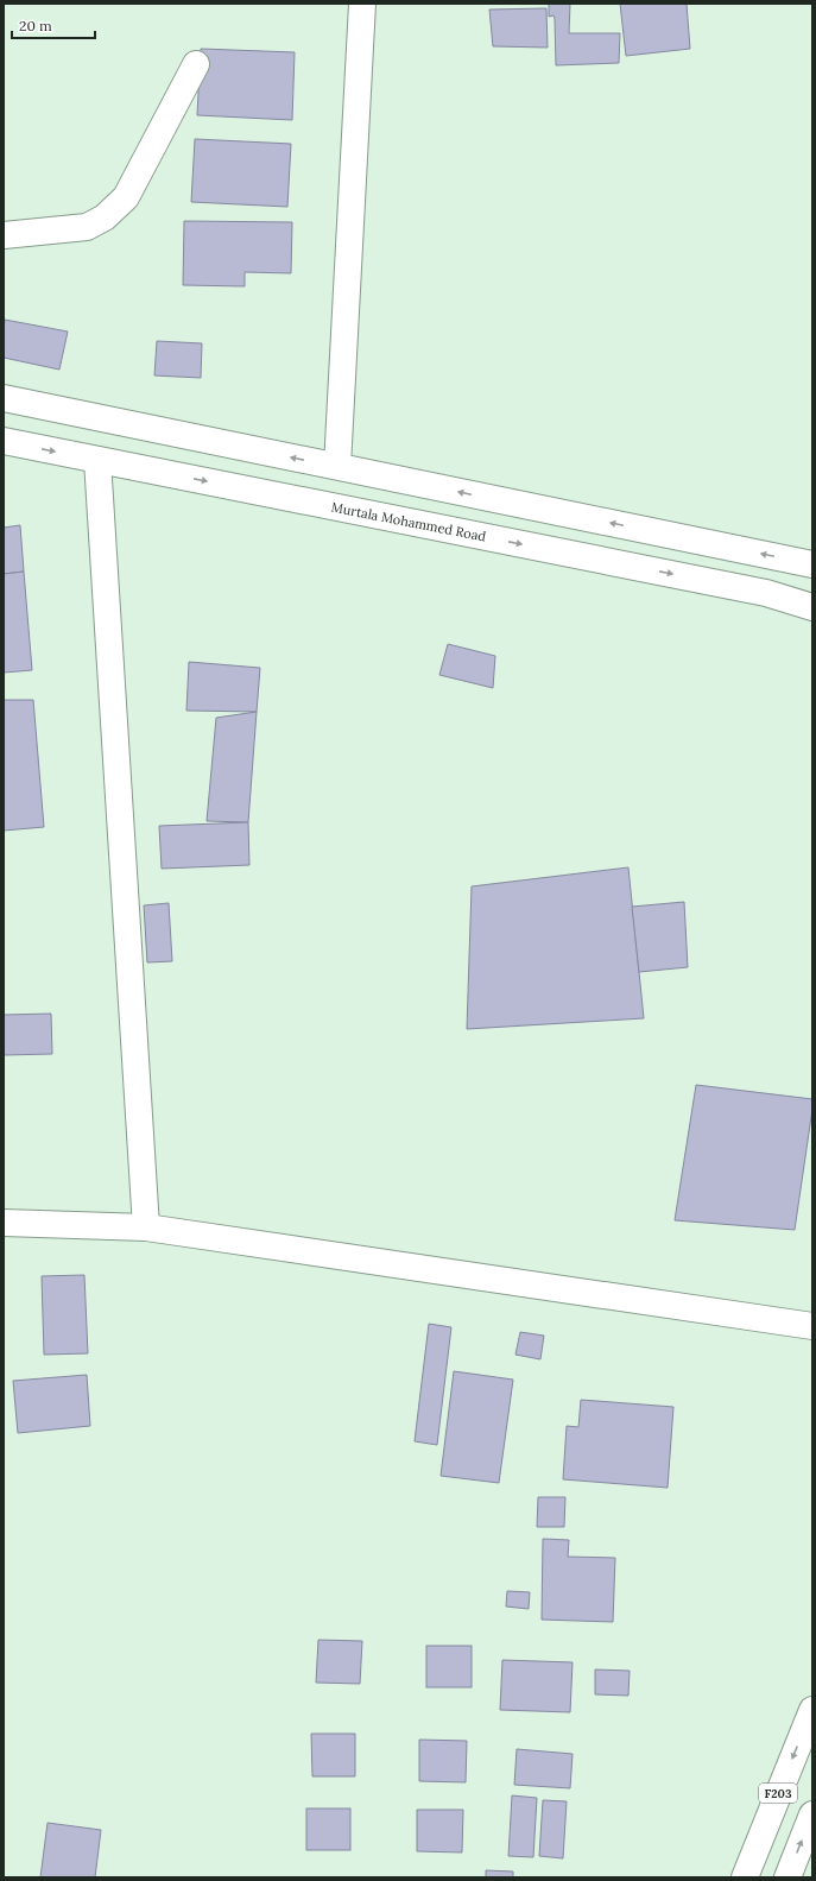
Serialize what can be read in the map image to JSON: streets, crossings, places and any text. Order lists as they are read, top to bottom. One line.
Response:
{"streets":{"street":["Murtala Mohammed Road","F203"]},"scale_bar":"20 m"}
